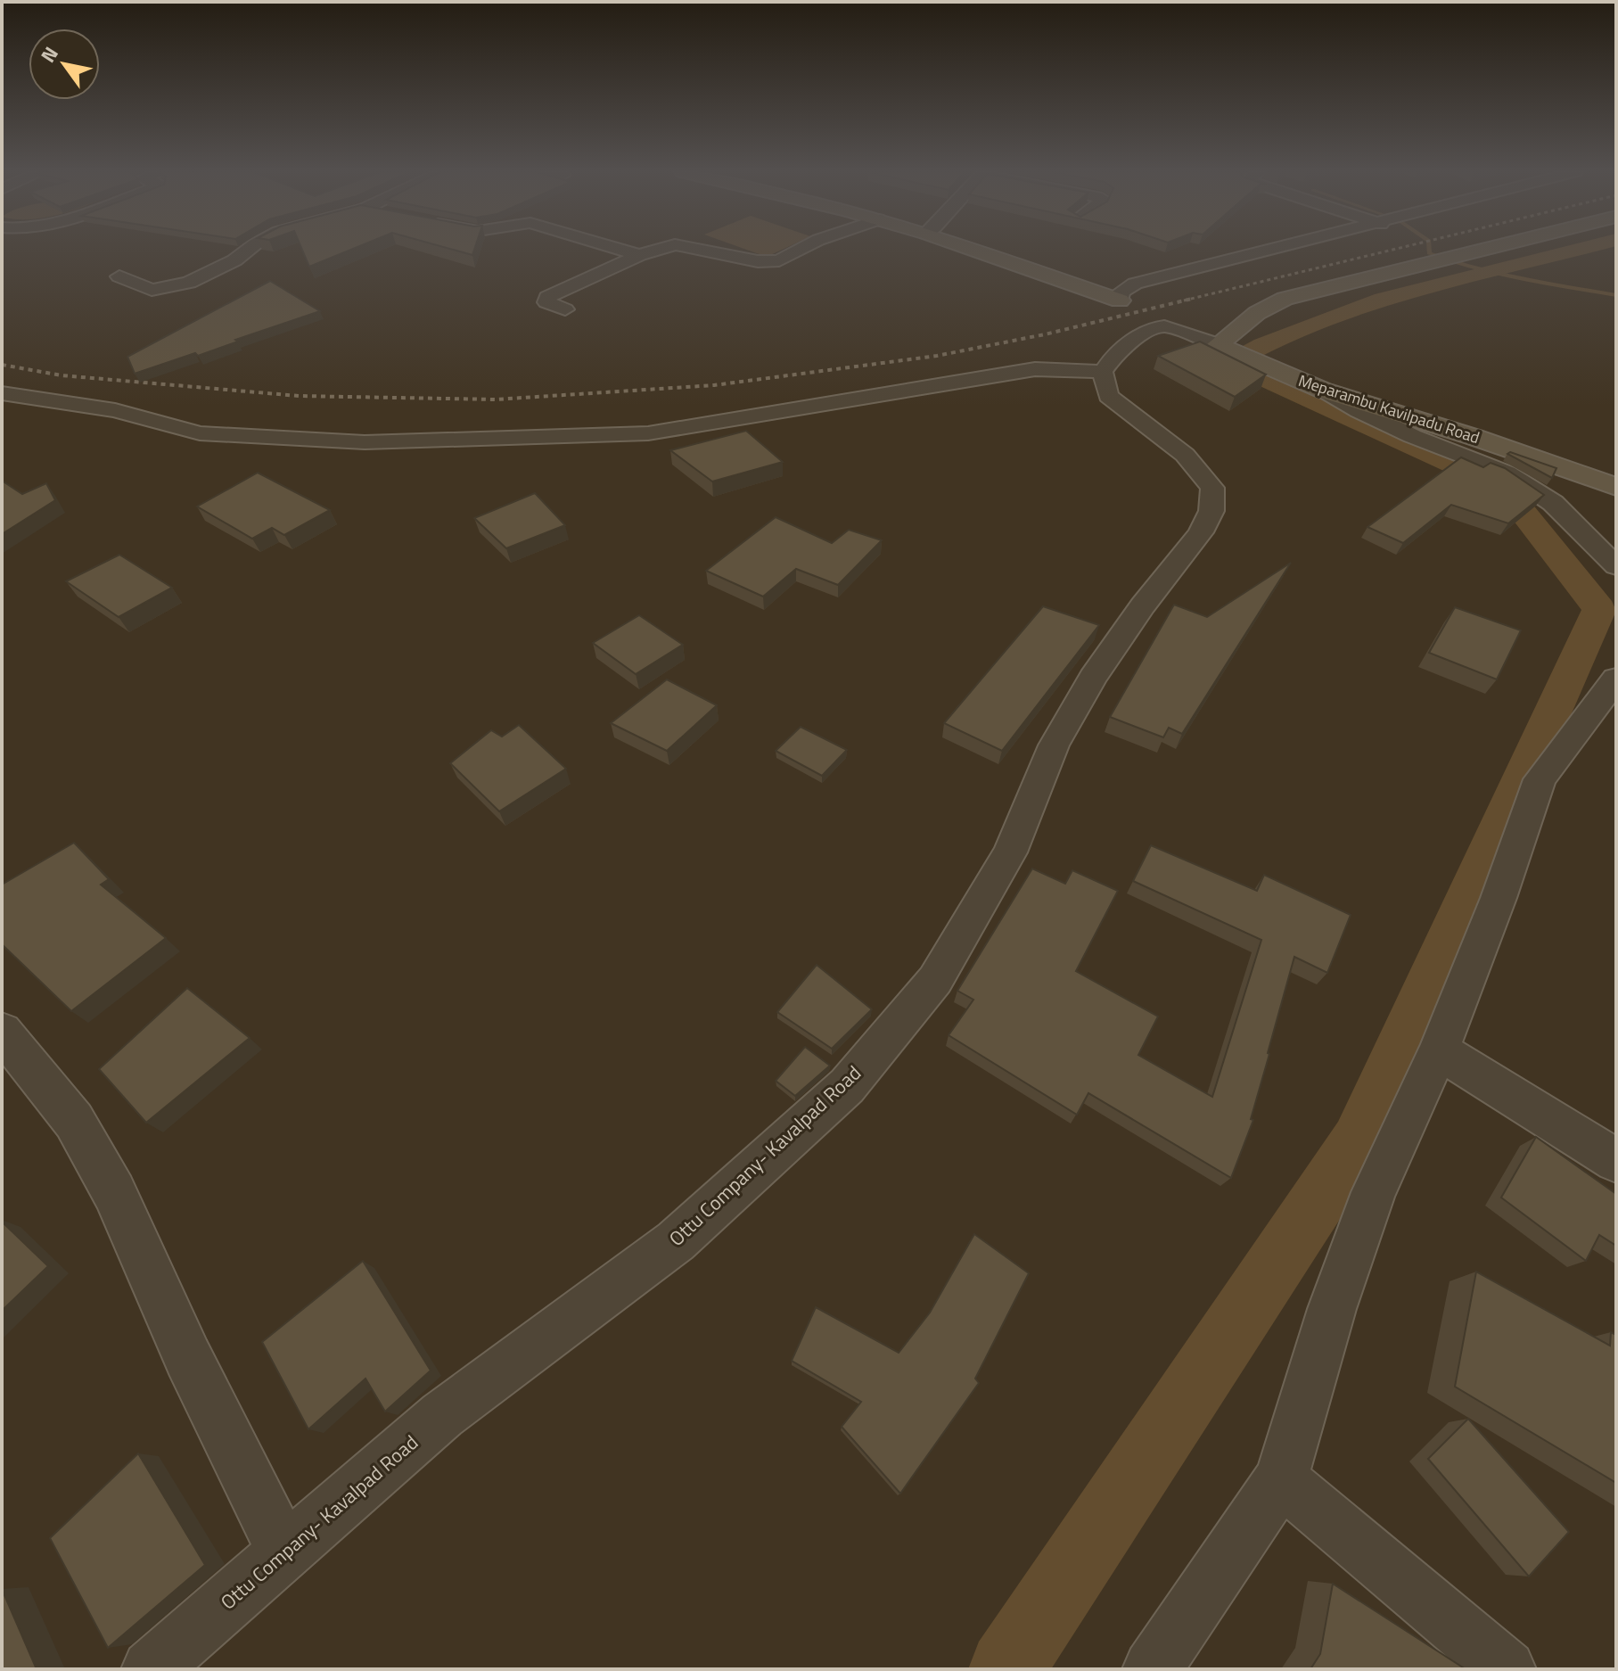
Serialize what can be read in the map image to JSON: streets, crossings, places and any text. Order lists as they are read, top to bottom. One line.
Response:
{"streets":{"main road":["Meparambu Kavilpadu Road"],"street":["Ottu Company- Kavalpad Road"]},"crossings":[["Meparambu Kavilpadu Road","Ottu Company- Kavalpad Road"]],"north":"top left"}
